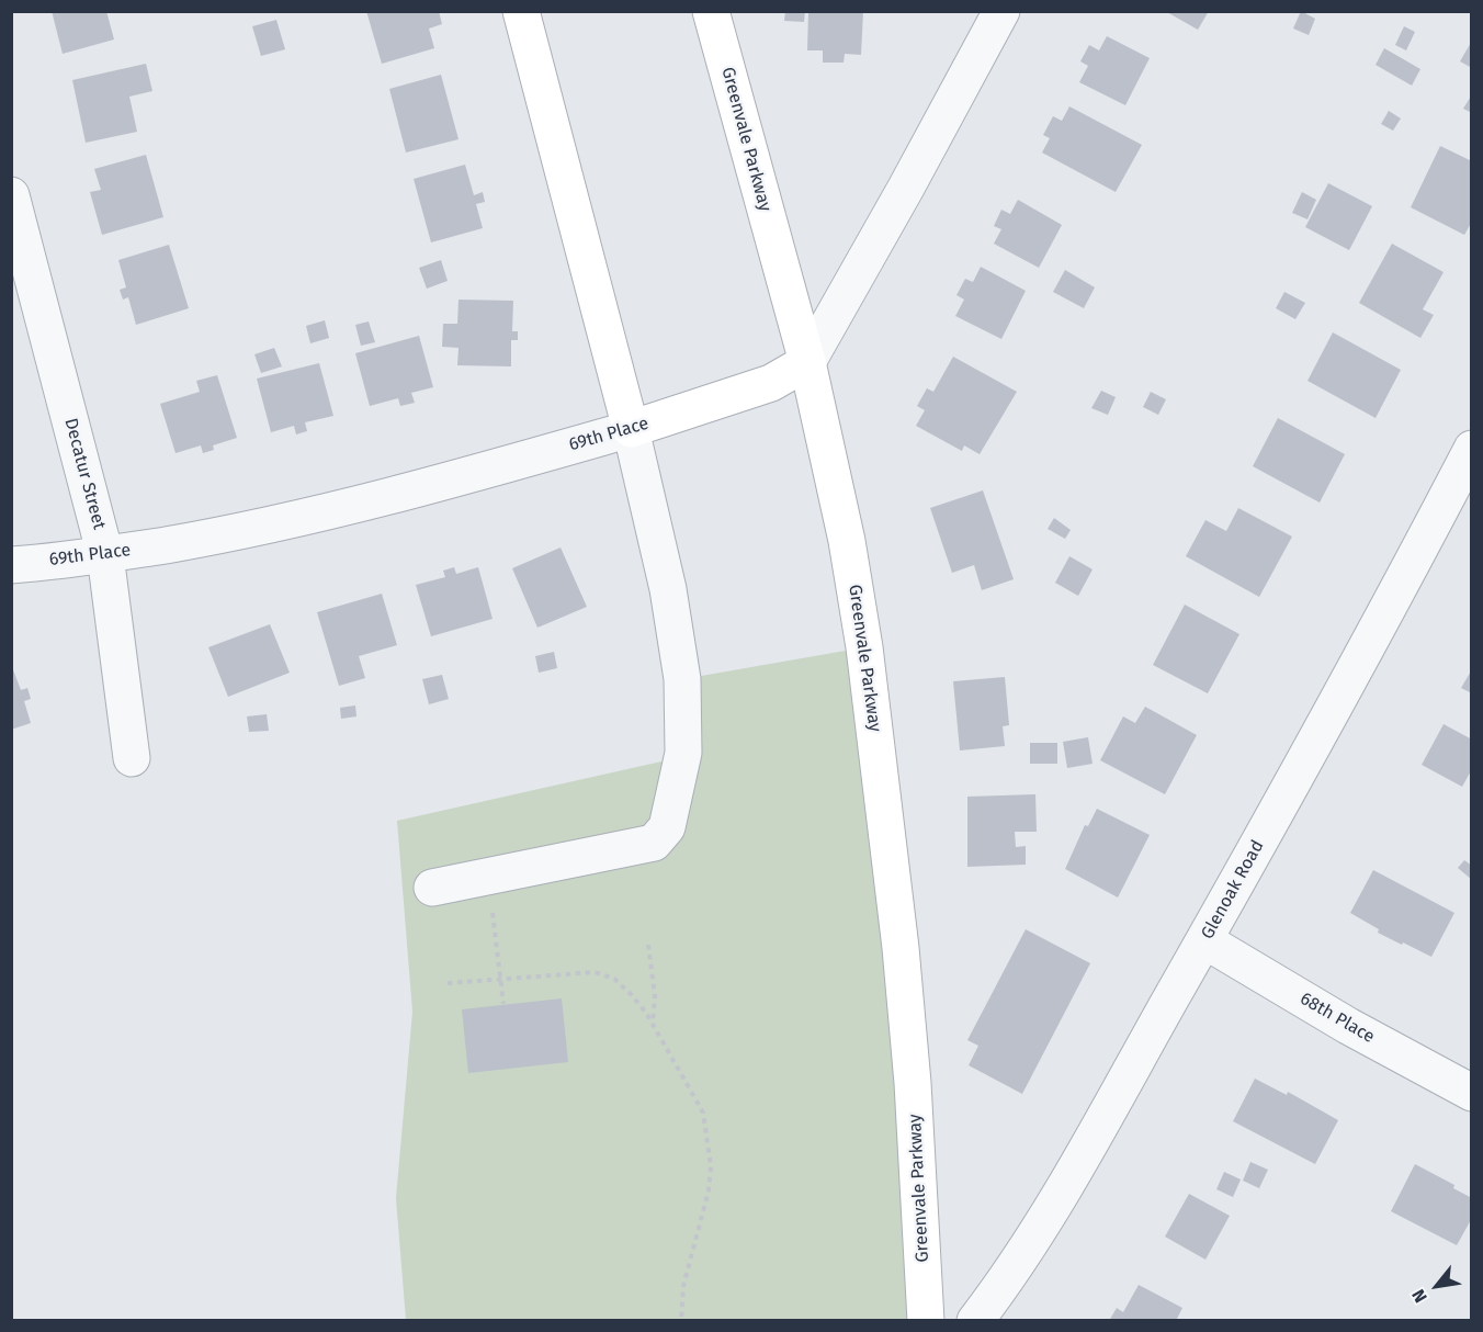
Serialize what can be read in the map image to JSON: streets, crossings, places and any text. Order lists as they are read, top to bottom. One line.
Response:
{"streets":{"street":["Greenvale Parkway","69th Place","Decatur Street","Glenoak Road","68th Place"]},"crossings":[["Greenvale Parkway","69th Place"],["69th Place","Decatur Street"],["Glenoak Road","68th Place"]],"north":"bottom left"}
